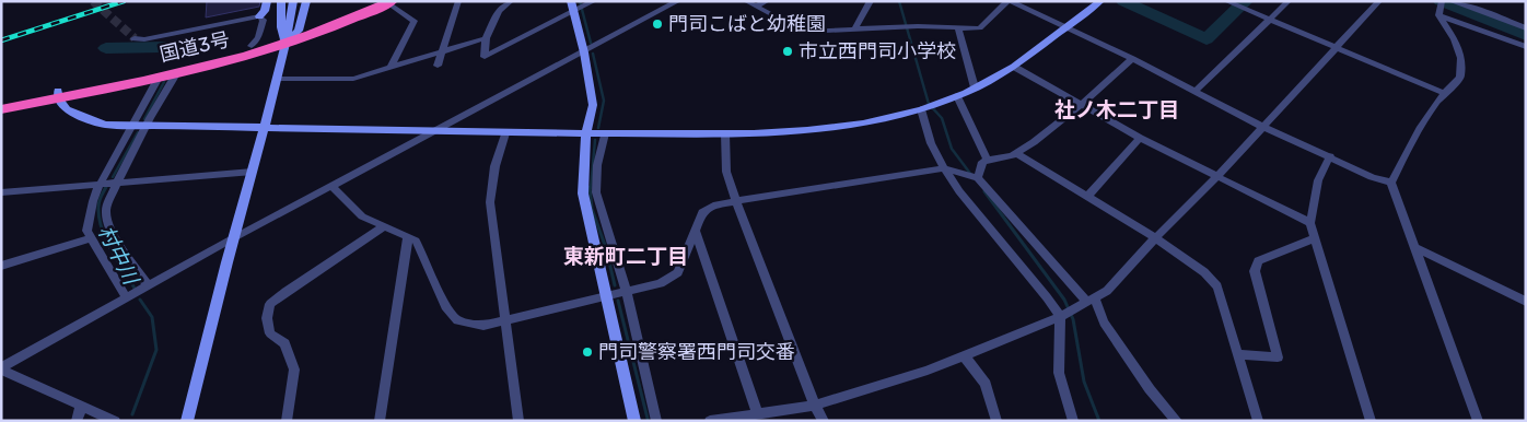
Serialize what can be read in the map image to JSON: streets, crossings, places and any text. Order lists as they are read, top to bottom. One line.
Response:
{"streets":{"highway":["国道3号"]},"districts":["社ノ木二丁目","東新町二丁目"],"water":["村中川"],"places":["門司こばと幼稚園","市立西門司小学校","門司警察署西門司交番"]}
